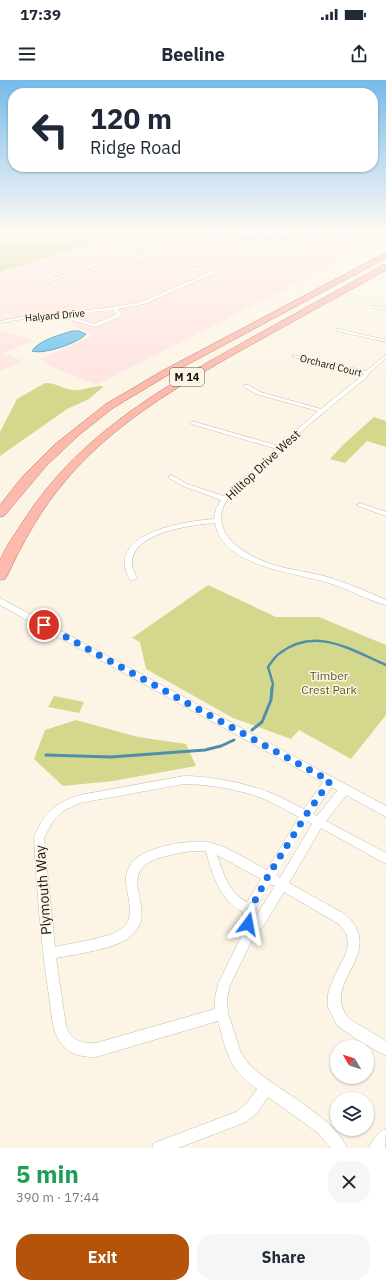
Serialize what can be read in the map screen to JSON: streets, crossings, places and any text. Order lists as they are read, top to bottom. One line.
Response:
{"streets":{"highway":["M 14"],"street":["Halyard Drive","Orchard Court","Hilltop Drive West","Plymouth Way"]},"crossings":[["Orchard Court","Hilltop Drive West"]],"parks":["Timber Crest Park"],"north":"top left","page":{"status":"17:39","header":"Beeline","turn":["120 m","Ridge Road"],"heading":["5 min","390 m · 17:44"],"buttons":["Exit","Share"]}}
